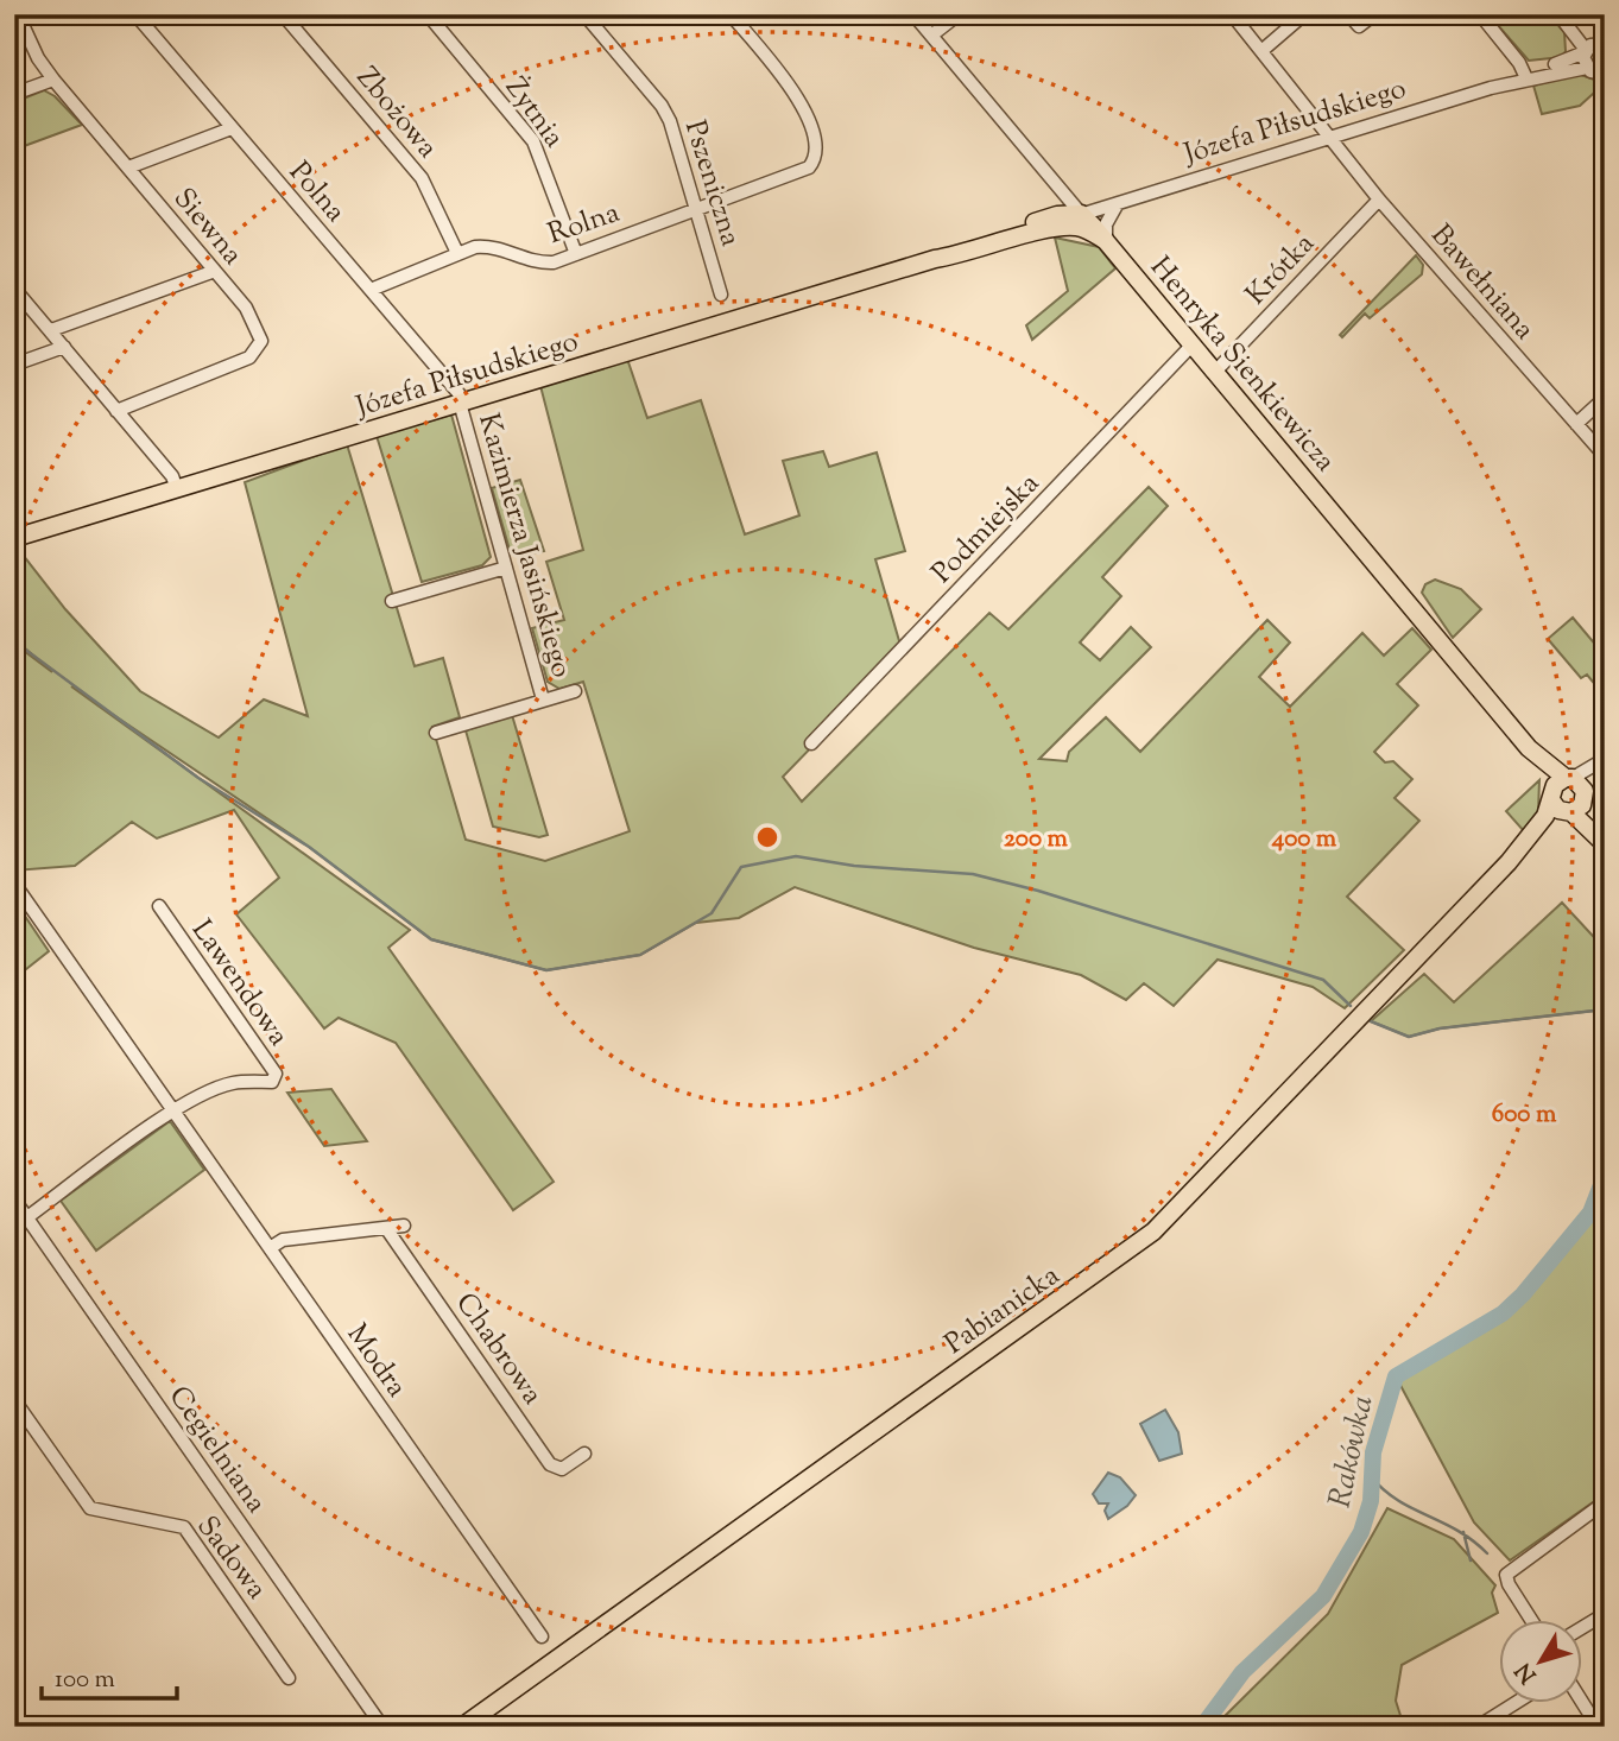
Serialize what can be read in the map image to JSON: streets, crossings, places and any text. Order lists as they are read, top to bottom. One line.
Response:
{"streets":{"main road":["Józefa Piłsudskiego","Henryka Sienkiewicza","Pabianicka"],"street":["Zbożowa","Żytnia","Pszeniczna","Polna","Rolna","Siewna","Krótka","Bawełniana","Podmiejska","Kazimierza Jasińskiego","Lawendowa","Chabrowa","Modra","Cegielniana","Sadowa"]},"crossings":[["Zbożowa","Rolna"],["Żytnia","Rolna"],["Józefa Piłsudskiego","Polna"],["Józefa Piłsudskiego","Bawełniana"],["Józefa Piłsudskiego","Henryka Sienkiewicza"],["Józefa Piłsudskiego","Kazimierza Jasińskiego"],["Pszeniczna","Rolna"],["Polna","Rolna"],["Polna","Kazimierza Jasińskiego"],["Krótka","Bawełniana"],["Krótka","Henryka Sienkiewicza"],["Henryka Sienkiewicza","Podmiejska"],["Henryka Sienkiewicza","Pabianicka"],["Lawendowa","Modra"]],"water":["Rakówka"],"scale_bar":"100 m","north":"bottom left","rings":["200 m","400 m","600 m"]}
